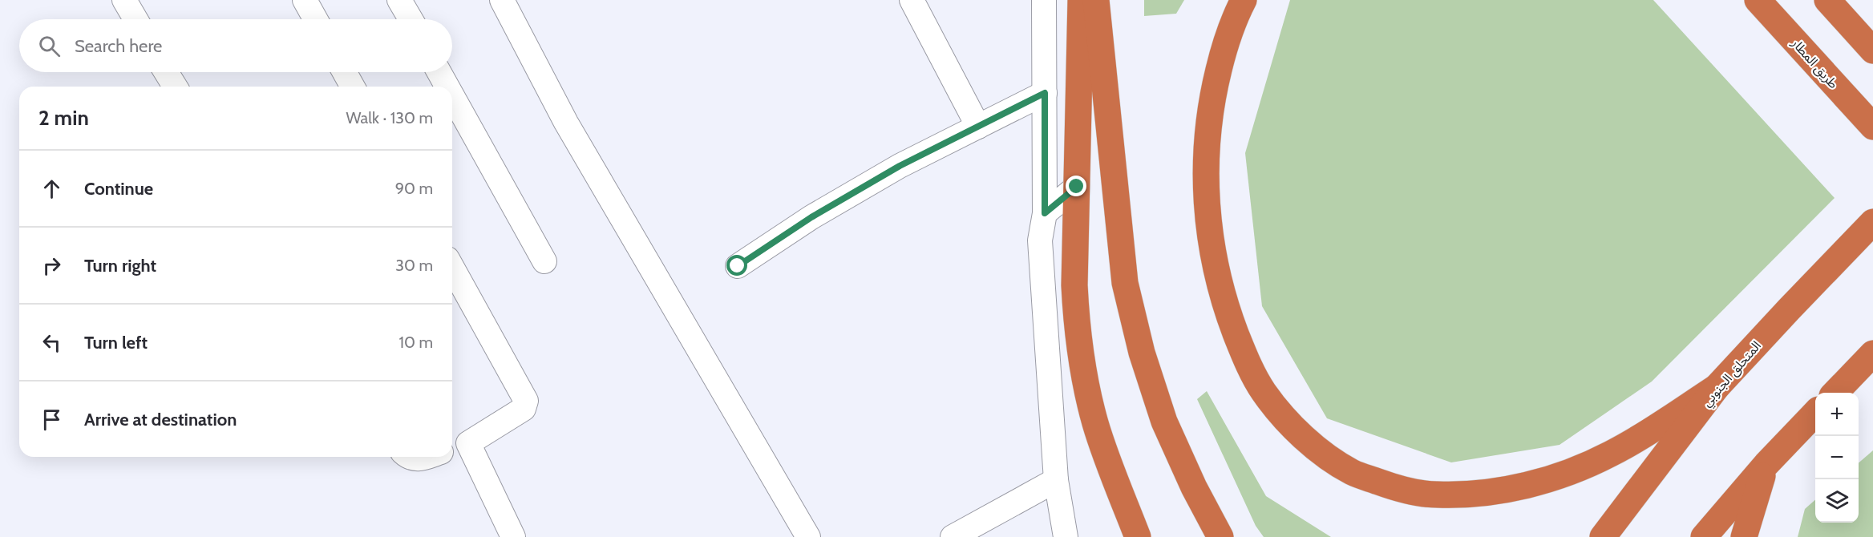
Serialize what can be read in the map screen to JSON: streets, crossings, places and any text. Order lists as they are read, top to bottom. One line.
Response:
{"streets":{"highway":["طريق المطار","المتحلق الجنوبي"]},"page":{"search":"Search here","heading":["2 min","Walk · 130 m"],"list":[["Continue","90 m"],["Turn right","30 m"],["Turn left","10 m"],"Arrive at destination"],"map_buttons":["+","−"]}}
